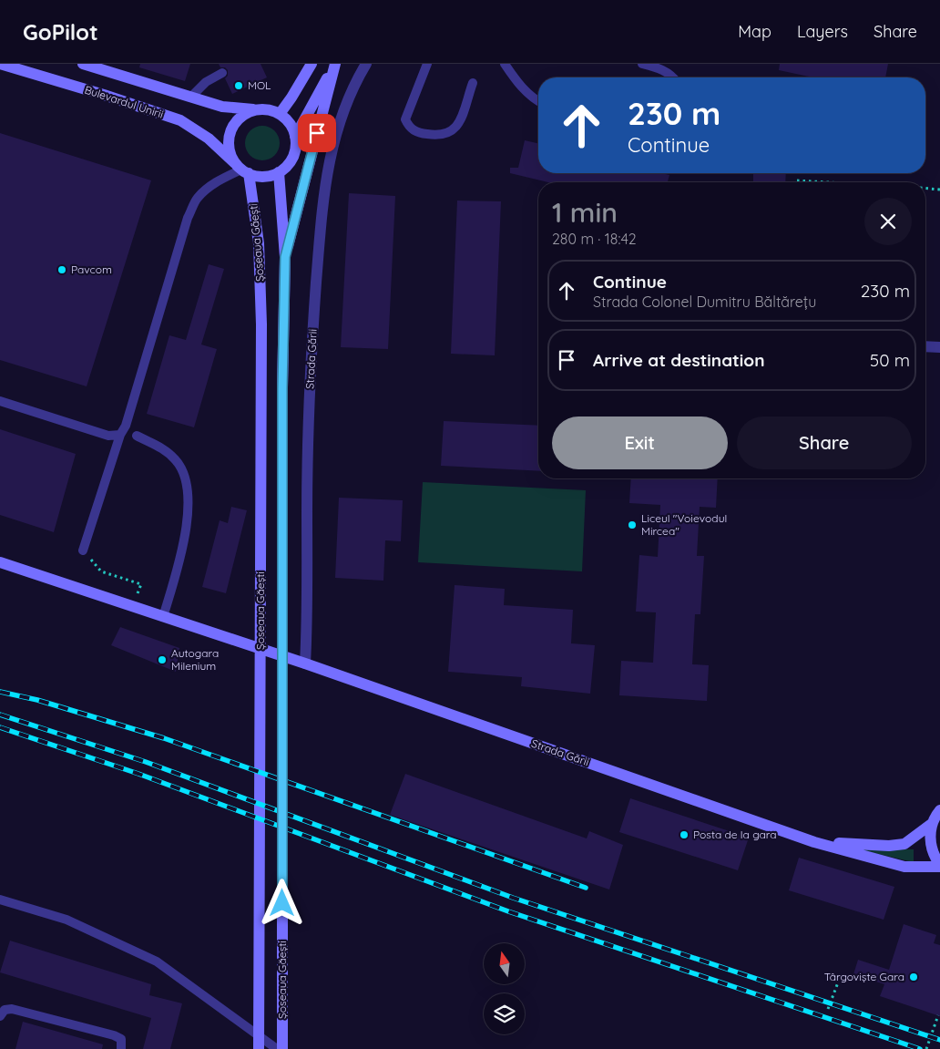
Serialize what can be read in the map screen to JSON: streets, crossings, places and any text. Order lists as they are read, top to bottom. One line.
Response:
{"streets":{"main road":["Bulevardul Unirii","Șoseaua Găești","Strada Gării"]},"crossings":[["Bulevardul Unirii","Șoseaua Găești"]],"places":["MOL","Pavcom","Liceul \"Voievodul Mircea\"","Autogara Milenium","Posta de la gara","Târgoviște Gara"],"north":"top","page":{"header":"GoPilot","nav":["Map","Layers","Share"],"turn":["230 m","Continue"],"heading":["1 min","280 m · 18:42"],"list":[{"name":"Continue","note":"Strada Colonel Dumitru Băltărețu","value":"230 m"},{"name":"Arrive at destination","value":"50 m"}],"buttons":["Exit","Share"]}}
